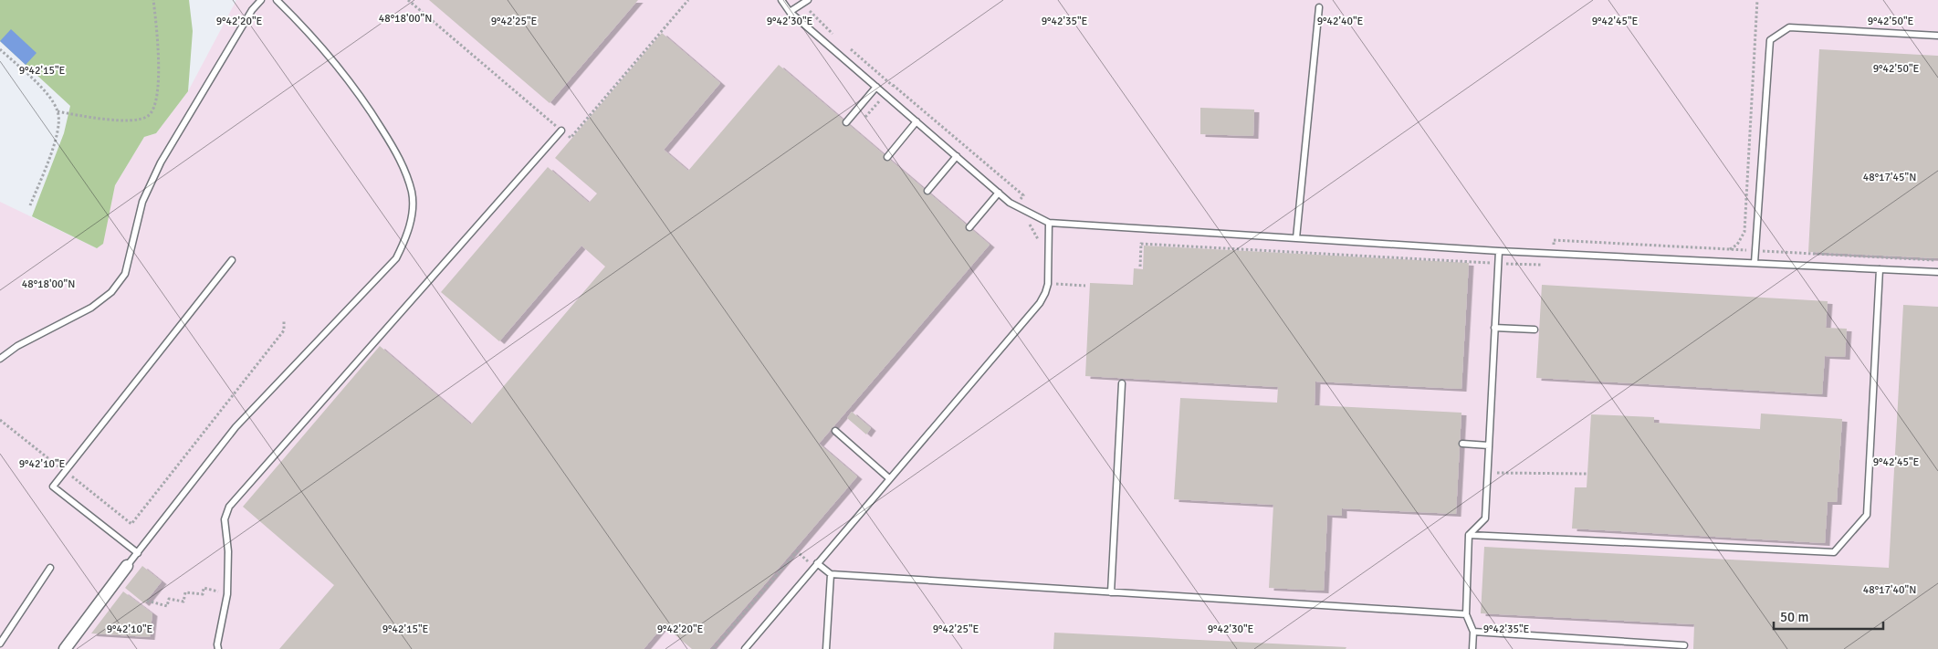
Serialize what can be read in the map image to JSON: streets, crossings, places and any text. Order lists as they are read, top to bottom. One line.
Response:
{"scale_bar":"50 m","coordinates":["48°18'00\"N","9°42'50\"E","9°42'25\"E","9°42'20\"E","9°42'30\"E","9°42'35\"E","9°42'40\"E","9°42'45\"E","9°42'15\"E","48°17'45\"N","9°42'10\"E","48°17'40\"N"]}
